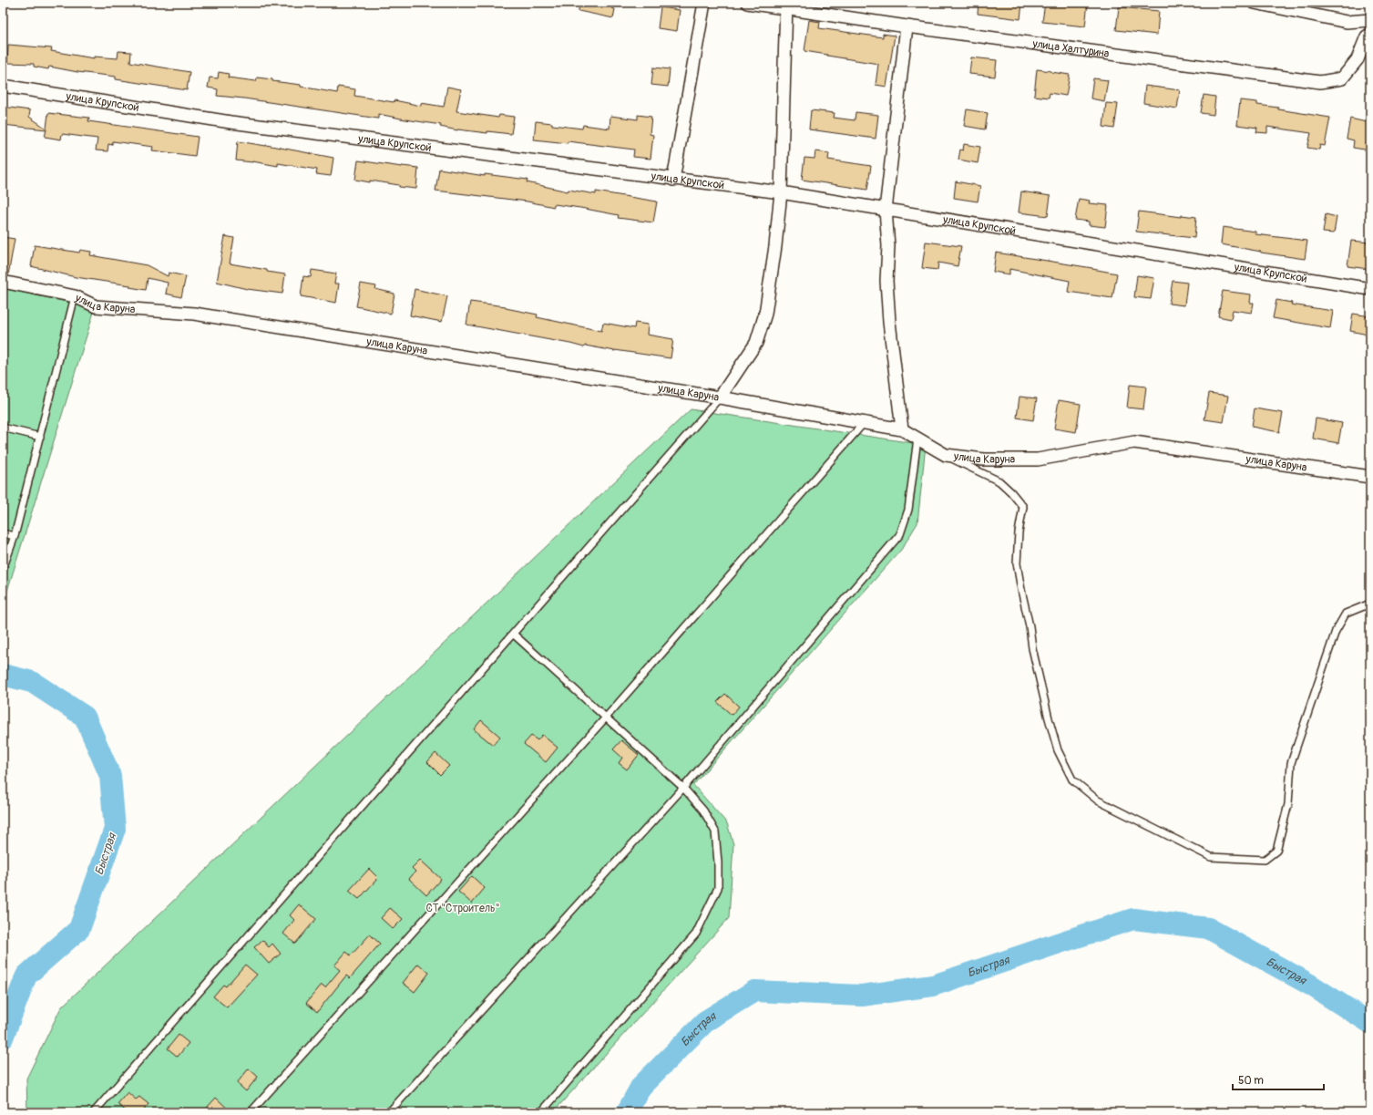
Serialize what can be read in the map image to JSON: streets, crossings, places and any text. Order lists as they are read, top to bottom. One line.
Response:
{"streets":{"street":["улица Халтурина","улица Крупской","улица Каруна"]},"water":["Быстрая"],"parks":["СТ \"Строитель\""],"scale_bar":"50 m"}
